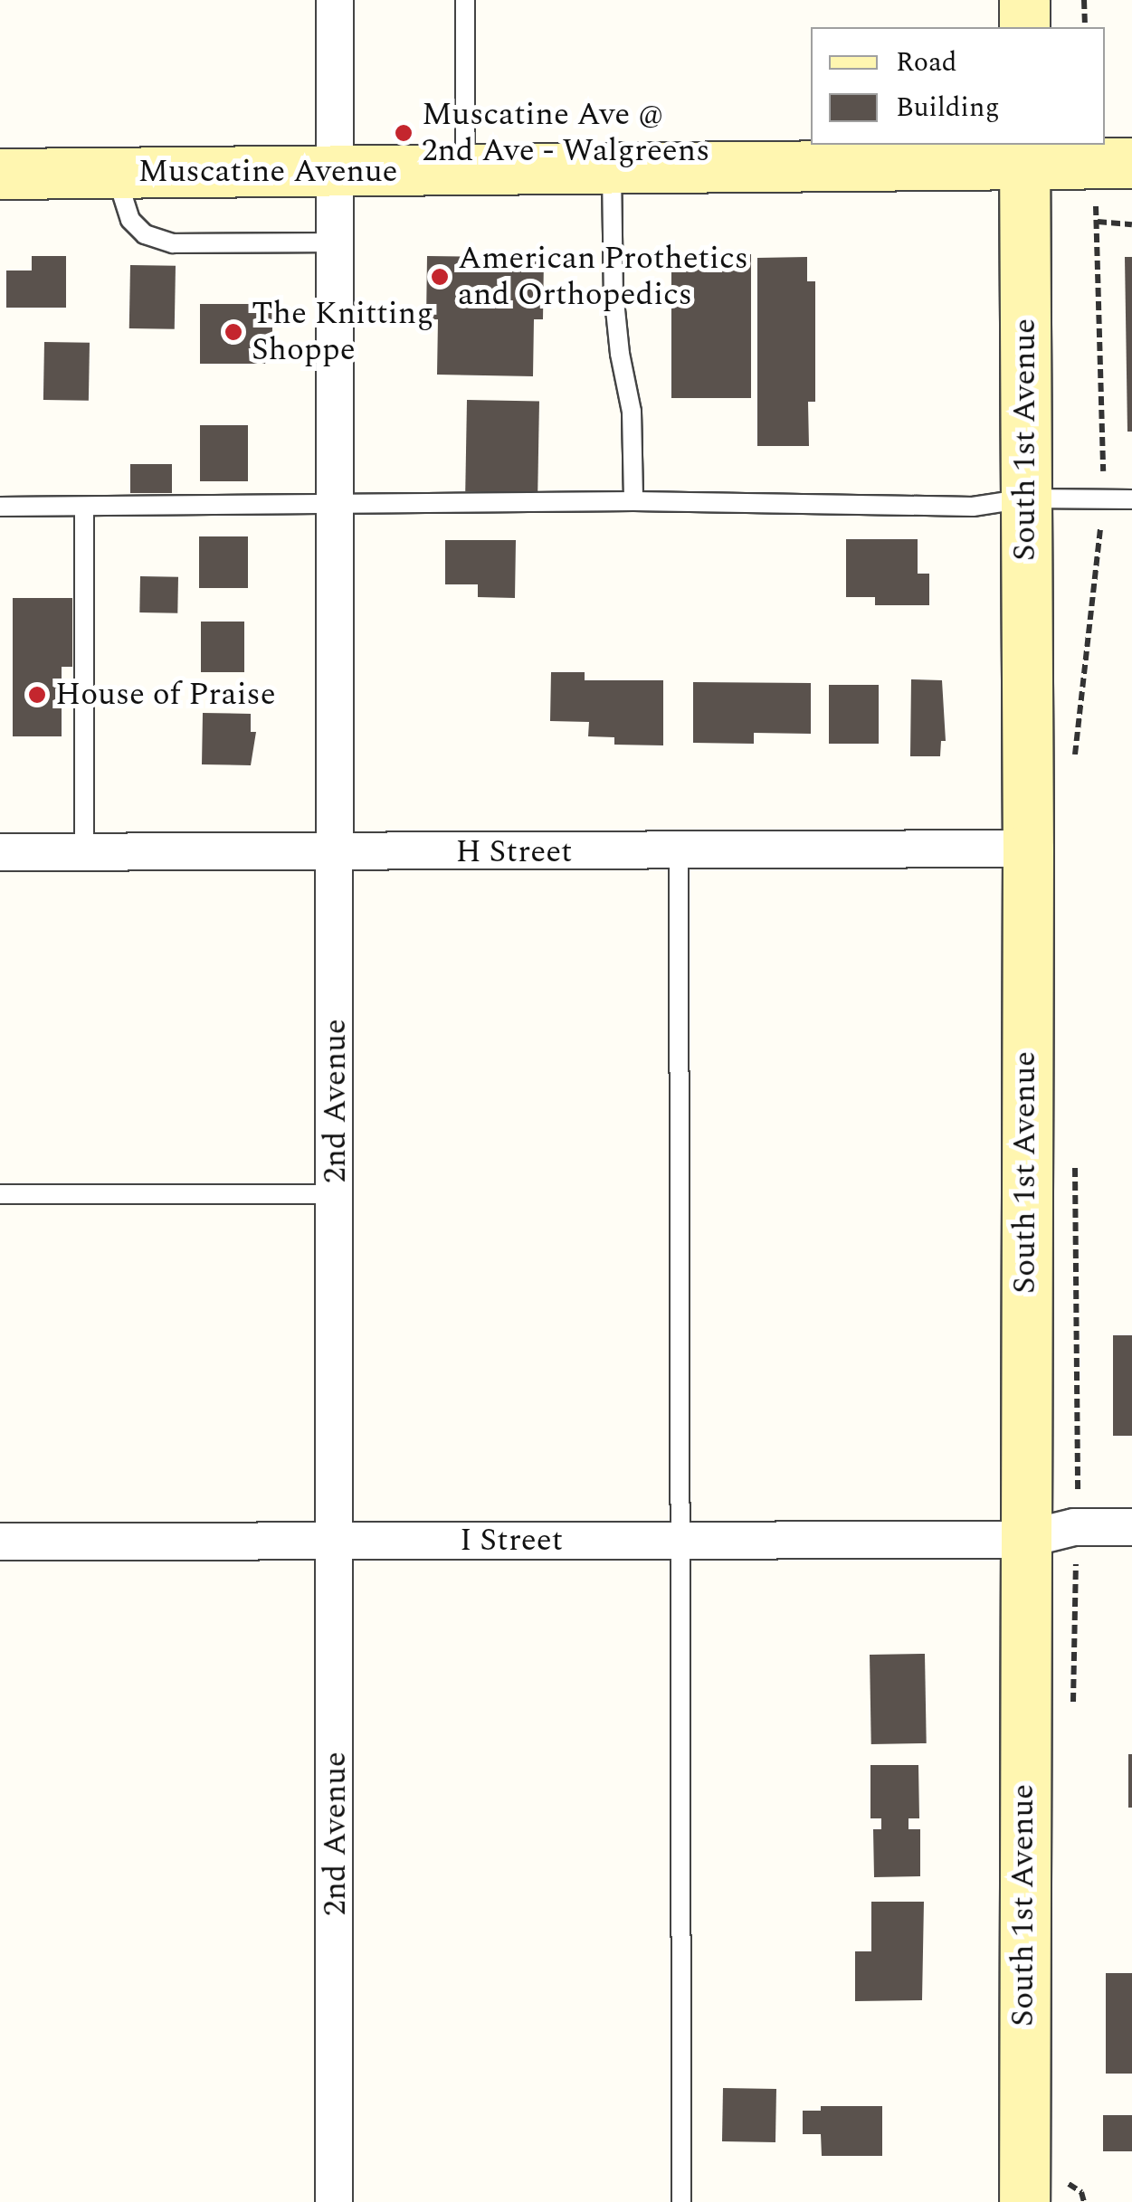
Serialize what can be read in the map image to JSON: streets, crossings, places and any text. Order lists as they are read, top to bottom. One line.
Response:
{"streets":{"main road":["Muscatine Avenue","South 1st Avenue"],"street":["H Street","2nd Avenue","I Street"]},"crossings":[["Muscatine Avenue","South 1st Avenue"],["Muscatine Avenue","2nd Avenue"],["South 1st Avenue","H Street"],["South 1st Avenue","I Street"],["H Street","2nd Avenue"],["2nd Avenue","I Street"]],"places":["Muscatine Ave @ 2nd Ave - Walgreens","American Prothetics and Orthopedics","The Knitting Shoppe","House of Praise"],"legend":["Road","Building"]}
